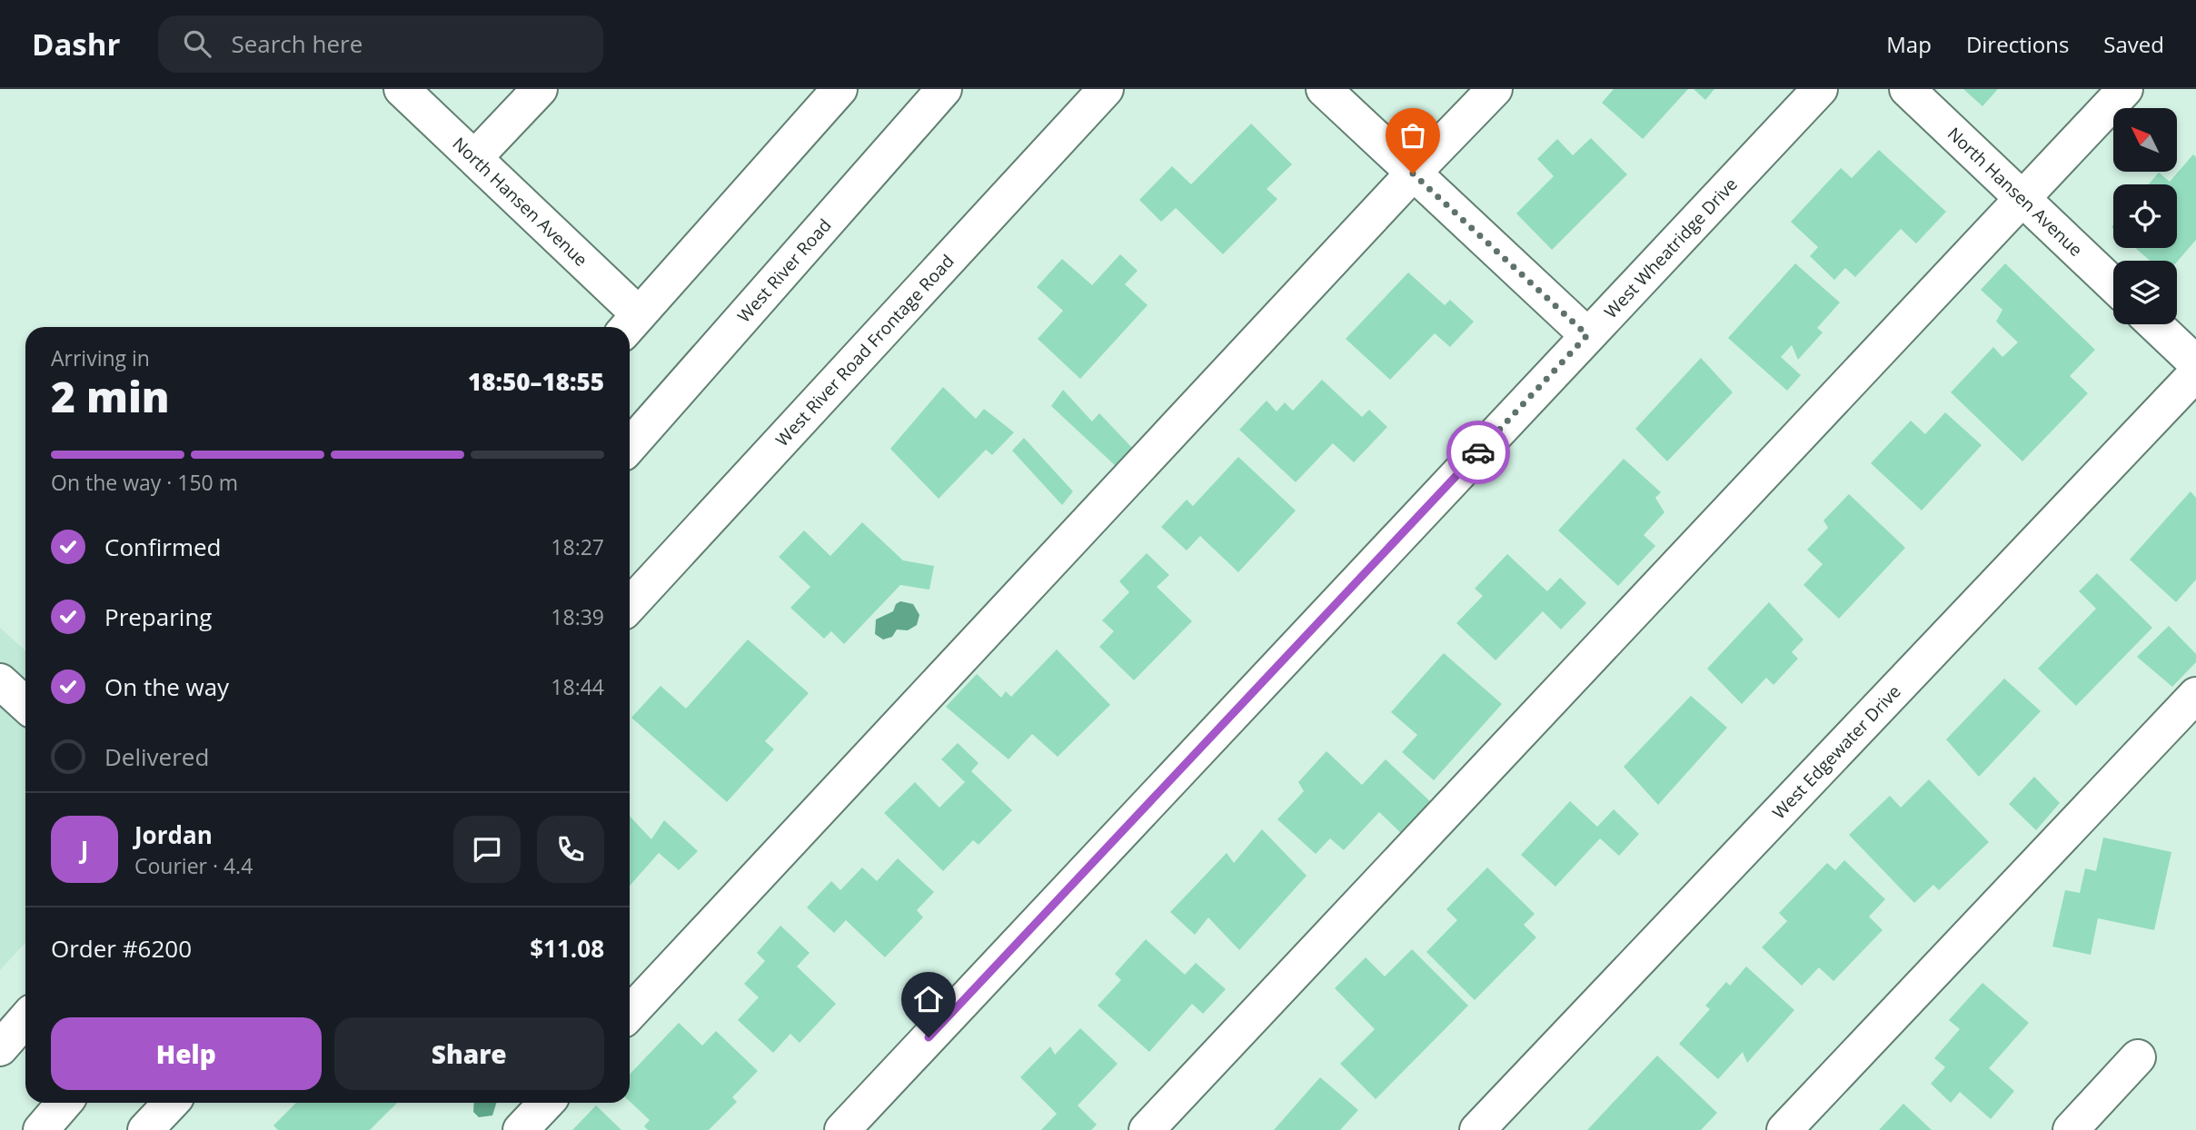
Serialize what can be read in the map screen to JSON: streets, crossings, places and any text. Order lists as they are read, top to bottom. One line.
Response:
{"streets":{"street":["North Hansen Avenue","West Wheatridge Drive","West River Road","West River Road Frontage Road","West Edgewater Drive"]},"north":"top left","page":{"header":"Dashr","search":"Search here","nav":["Map","Directions","Saved"],"heading":["2 min","Arriving in","18:50–18:55"],"panel":["Jordan","Courier · 4.4","Order #6200","$11.08"],"bar":"On the way · 150 m","list":[["Confirmed","18:27"],["Preparing","18:39"],["On the way","18:44"],"Delivered"],"round":"J","buttons":["Help","Share"]}}
